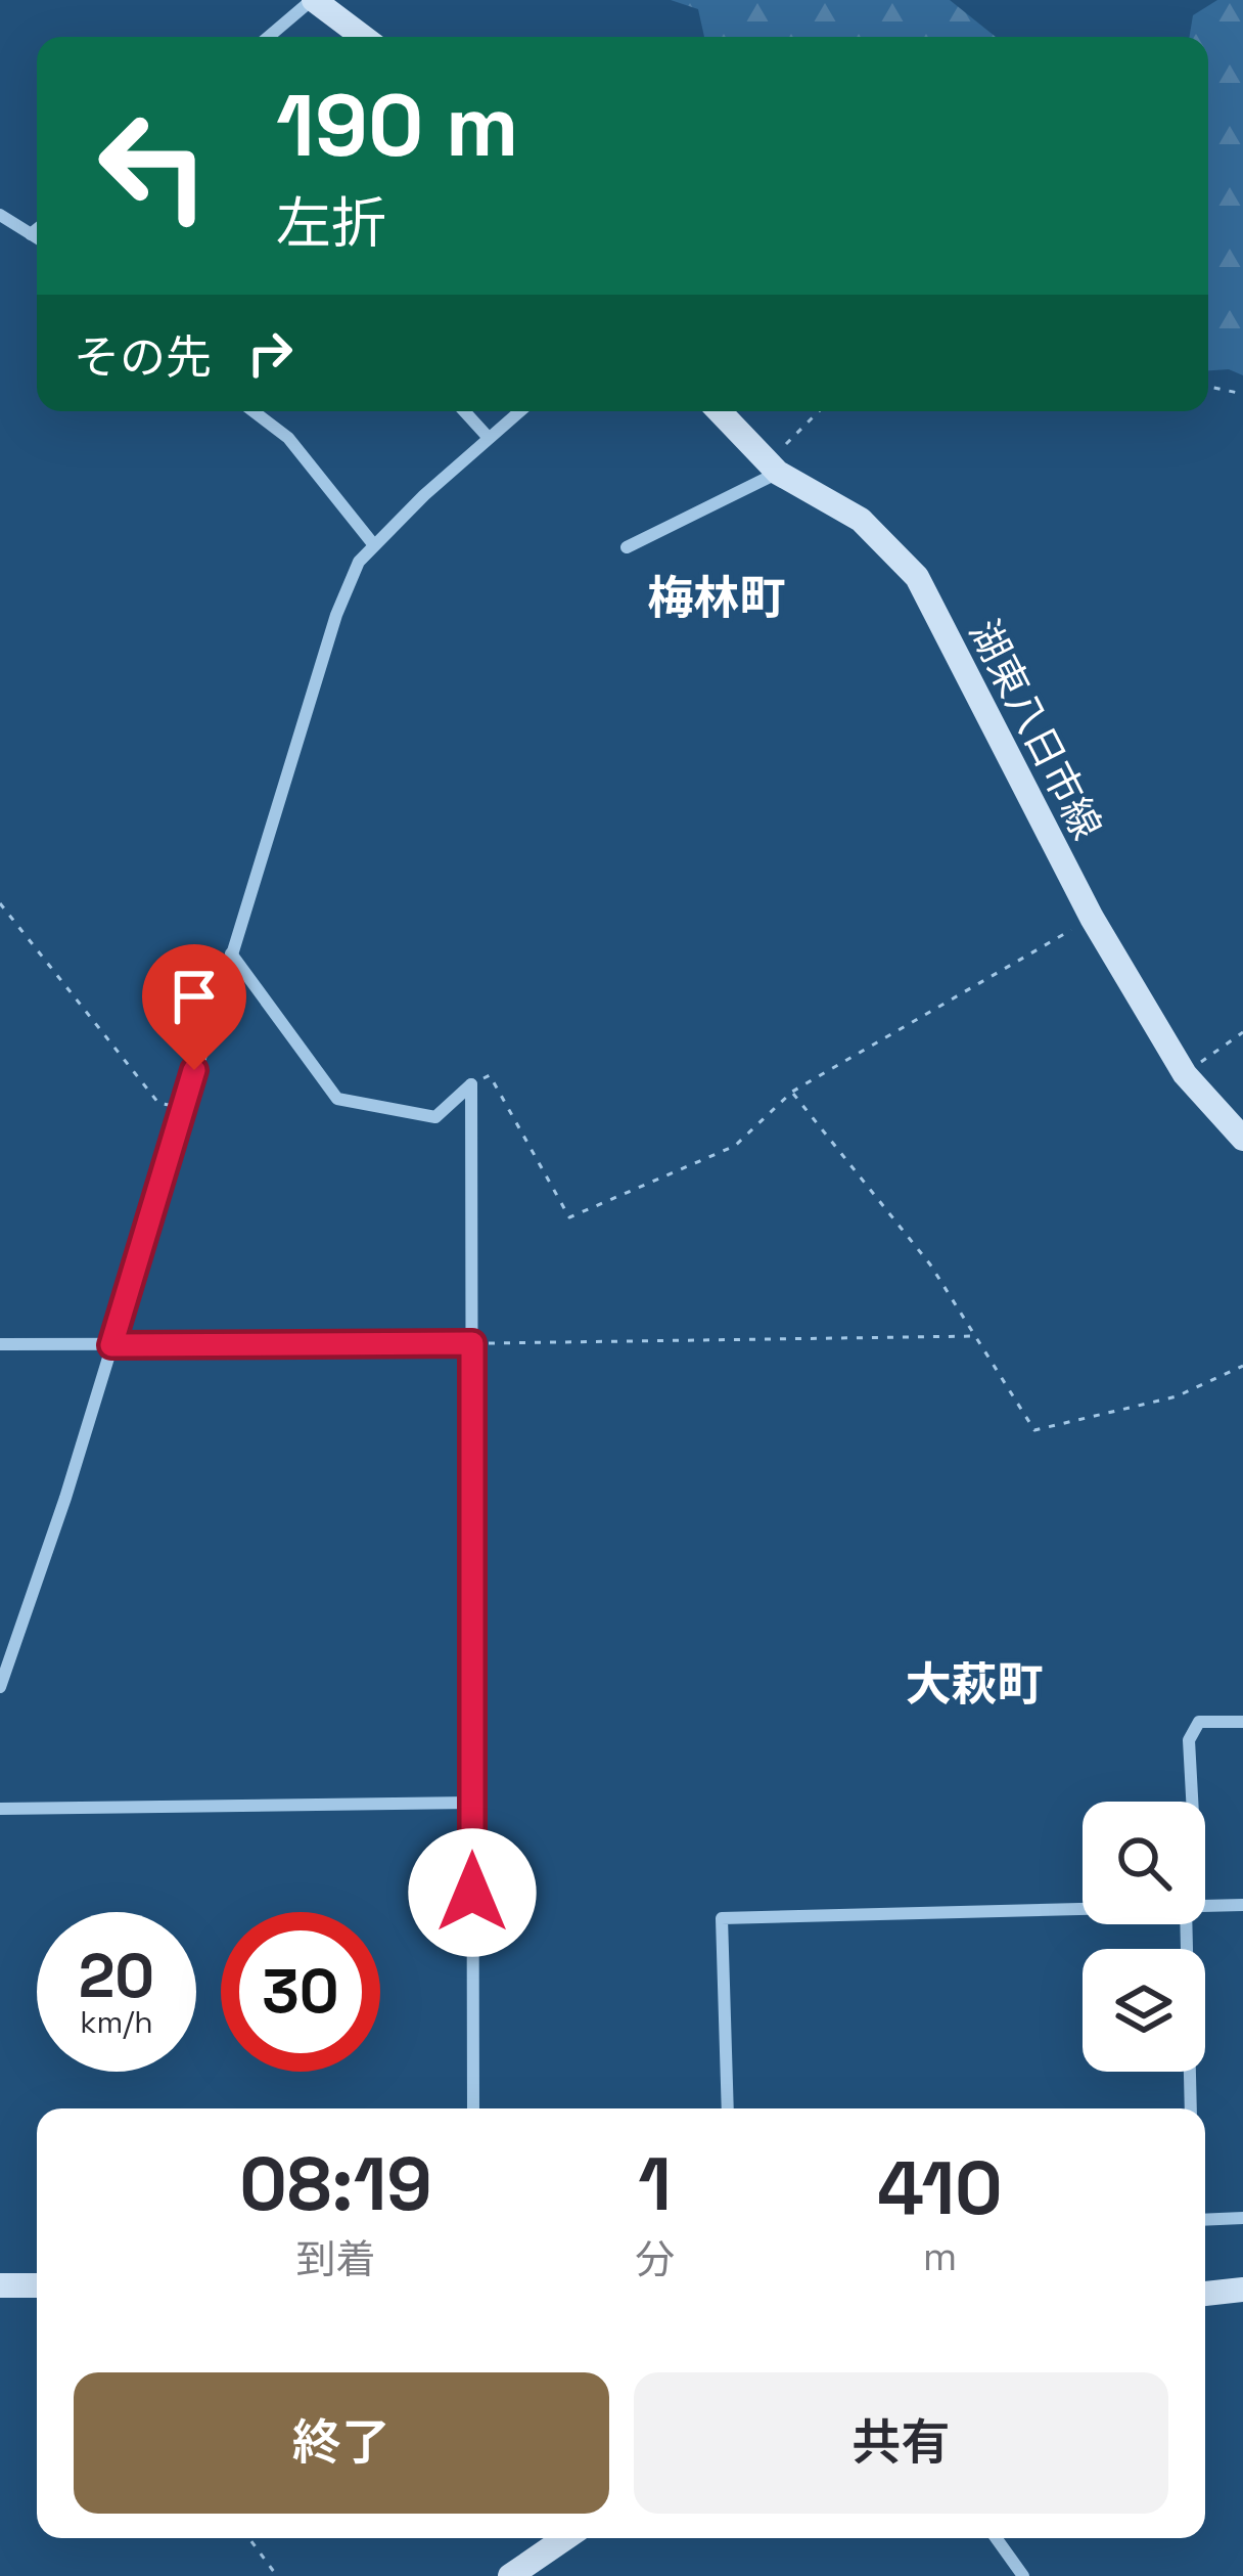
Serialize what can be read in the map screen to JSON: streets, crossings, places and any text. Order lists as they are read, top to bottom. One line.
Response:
{"streets":{"main road":["湖東八日市線"]},"districts":["梅林町","大萩町"],"page":{"turn":["190 m","左折"],"then":"その先","speed":"20 km/h","limit":"30","eta":["08:19","到着","1","分","410","m"],"buttons":["終了","共有"]}}
